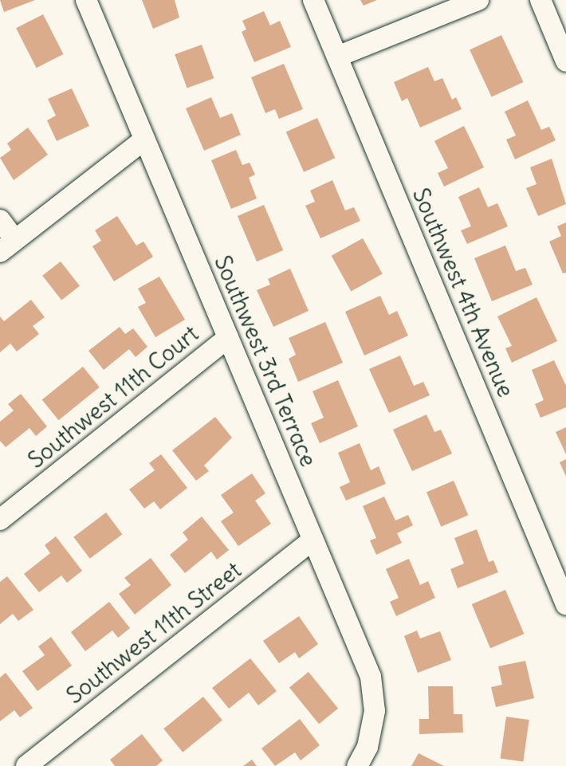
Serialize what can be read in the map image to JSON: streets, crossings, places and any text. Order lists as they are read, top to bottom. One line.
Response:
{"streets":{"street":["Southwest 4th Avenue","Southwest 3rd Terrace","Southwest 11th Court","Southwest 11th Street"]},"crossings":[["Southwest 3rd Terrace","Southwest 11th Court"],["Southwest 3rd Terrace","Southwest 11th Street"]]}
